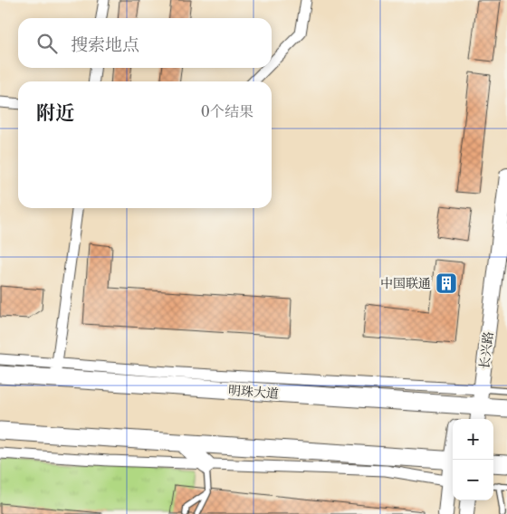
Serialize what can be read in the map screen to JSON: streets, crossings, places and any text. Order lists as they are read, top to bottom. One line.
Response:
{"streets":{"main road":["明珠大道"],"street":["长兴路"]},"crossings":[["长兴路","明珠大道"]],"places":{"building":["中国联通"]},"page":{"search":"搜索地点","heading":["附近","0个结果"],"map_buttons":["+","−"]}}
